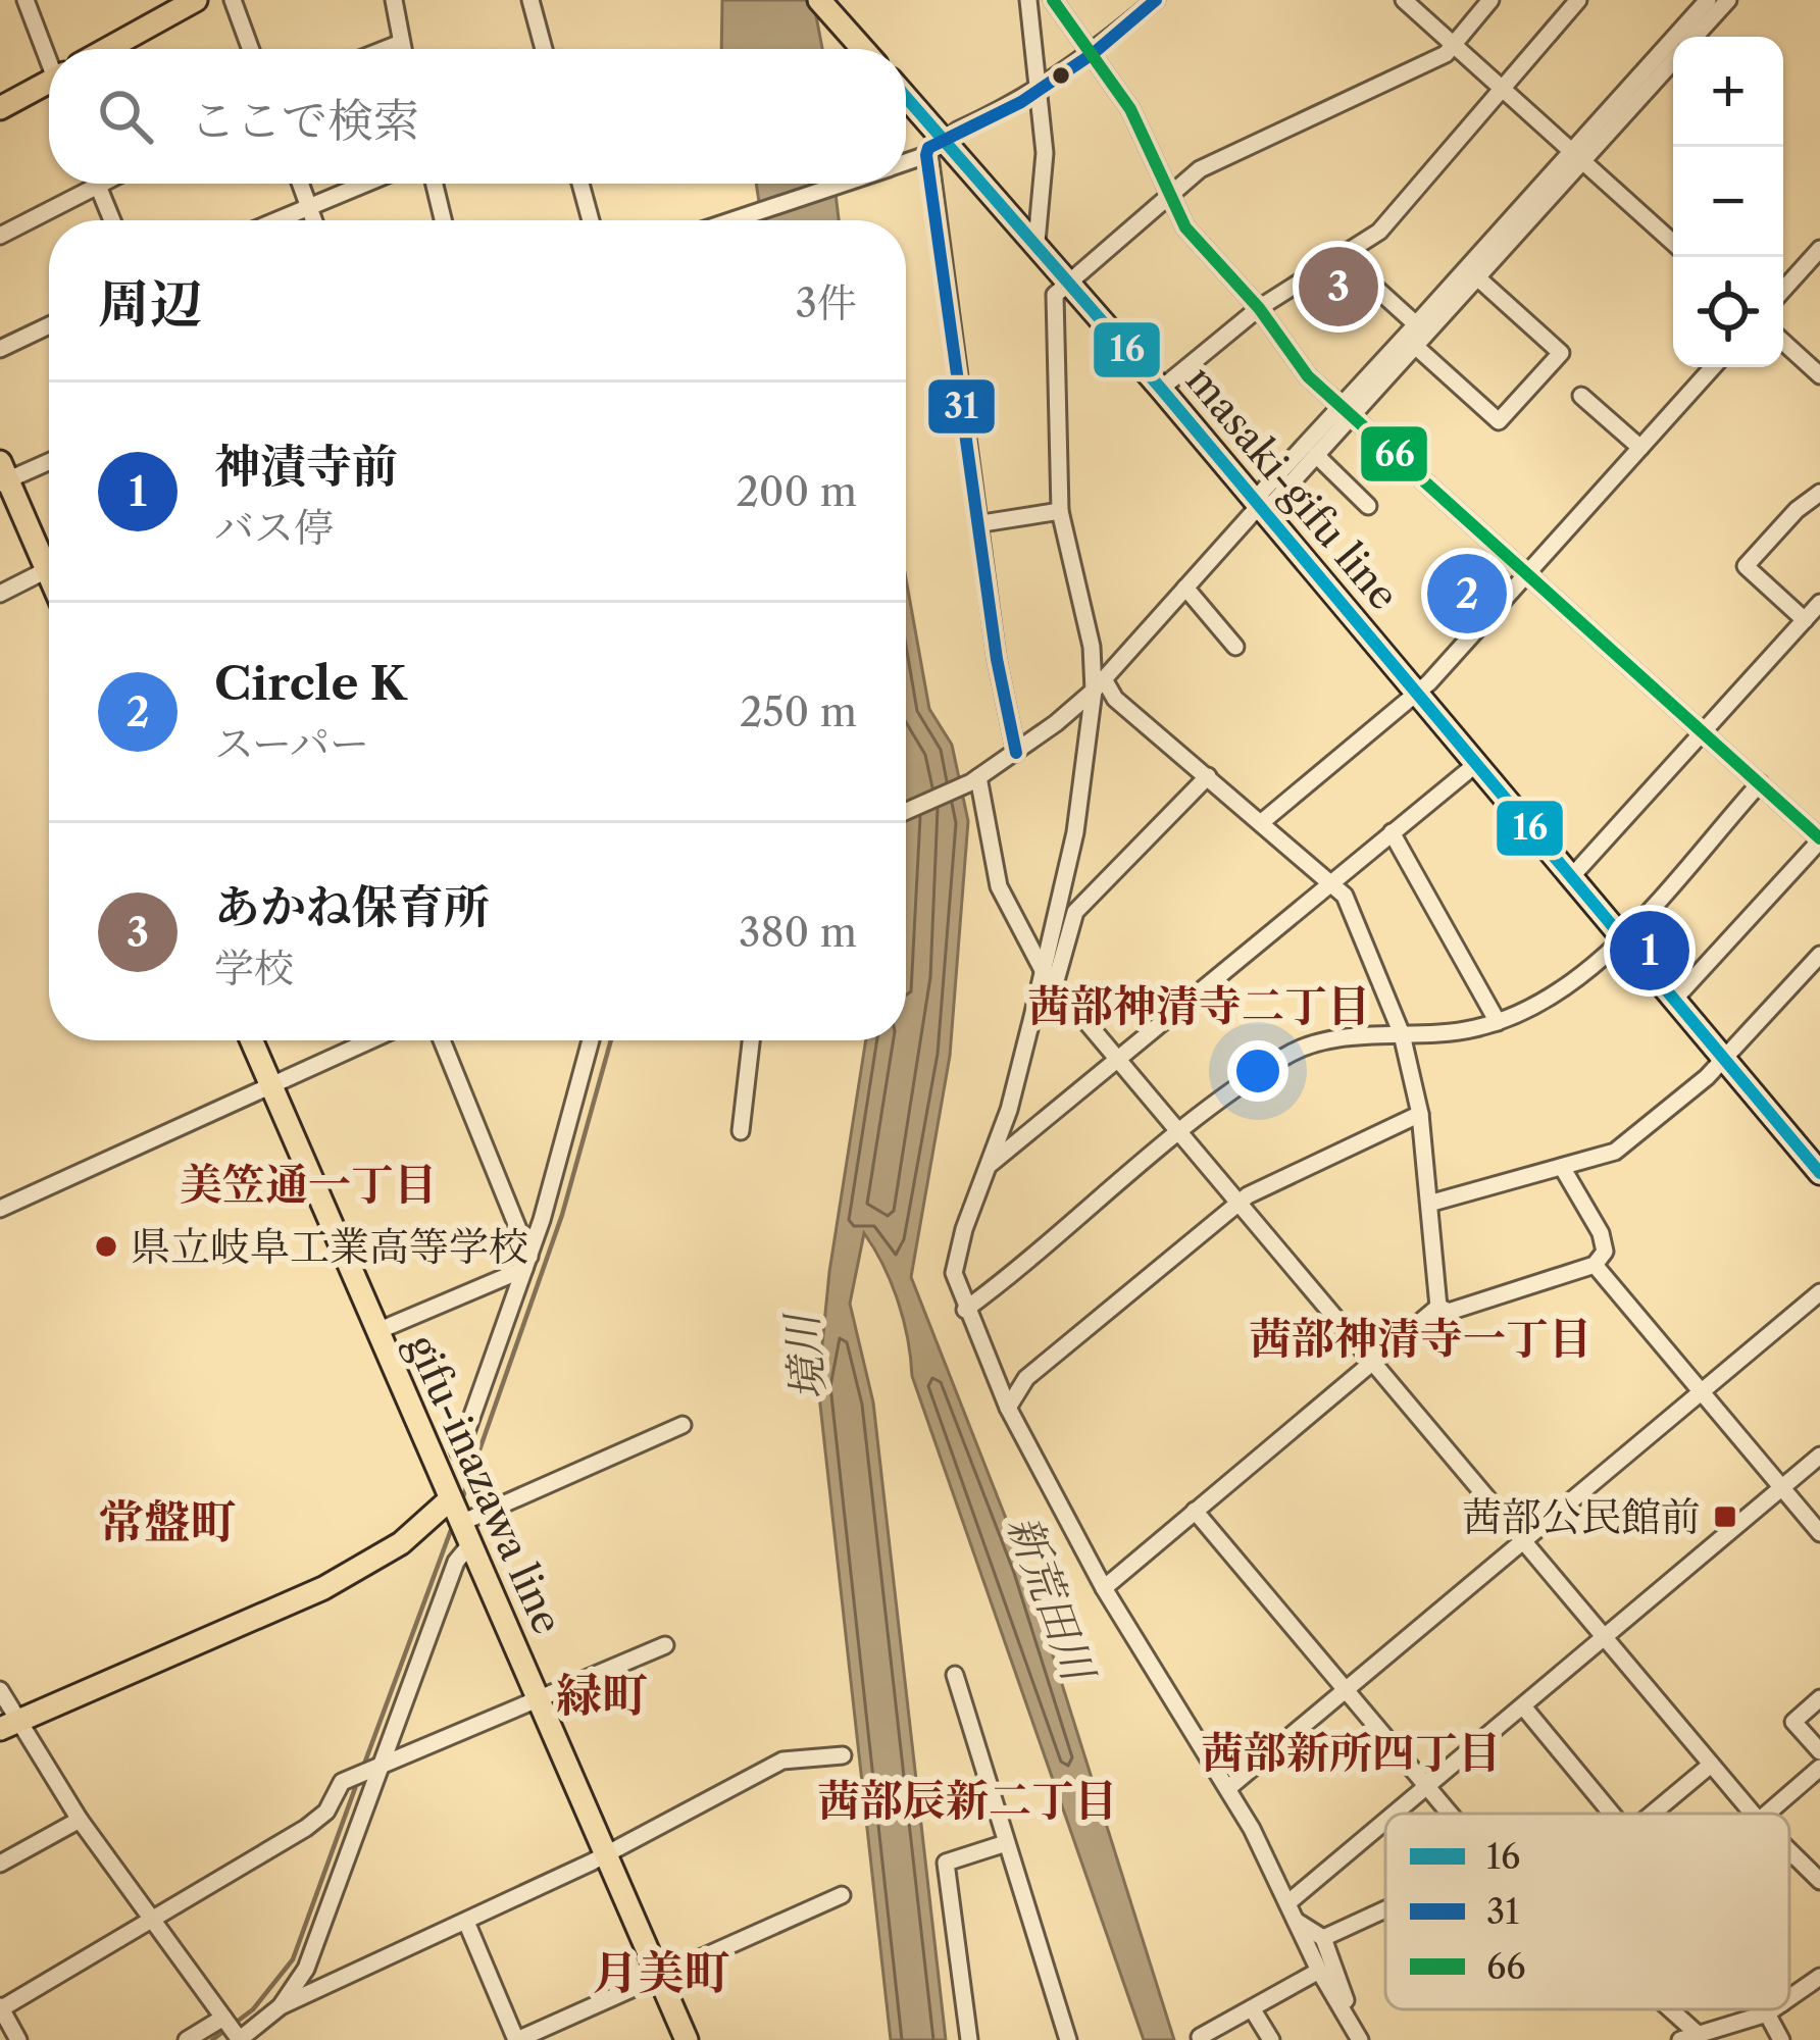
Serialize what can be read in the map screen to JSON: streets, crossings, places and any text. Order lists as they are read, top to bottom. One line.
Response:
{"streets":{"main road":["masaki-gifu line","gifu-inazawa line"]},"districts":["茜部神清寺二丁目","美笠通一丁目","茜部神清寺一丁目","常盤町","緑町","茜部新所四丁目","茜部辰新二丁目","月美町"],"water":["境川","新荒田川"],"places":{"other":["県立岐阜工業高等学校"],"transit":["茜部公民館前"]},"lines":["transit line 31","transit line 66","transit line 16"],"legend":["16","31","66"],"page":{"map_buttons":["+","−"],"search":"ここで検索","heading":["周辺","3件"],"pins":["3","2","1"],"list":[{"mark":"1","name":"神漬寺前","note":"バス停","value":"200 m"},{"mark":"2","name":"Circle K","note":"スーパー","value":"250 m"},{"mark":"3","name":"あかね保育所","note":"学校","value":"380 m"}]}}
